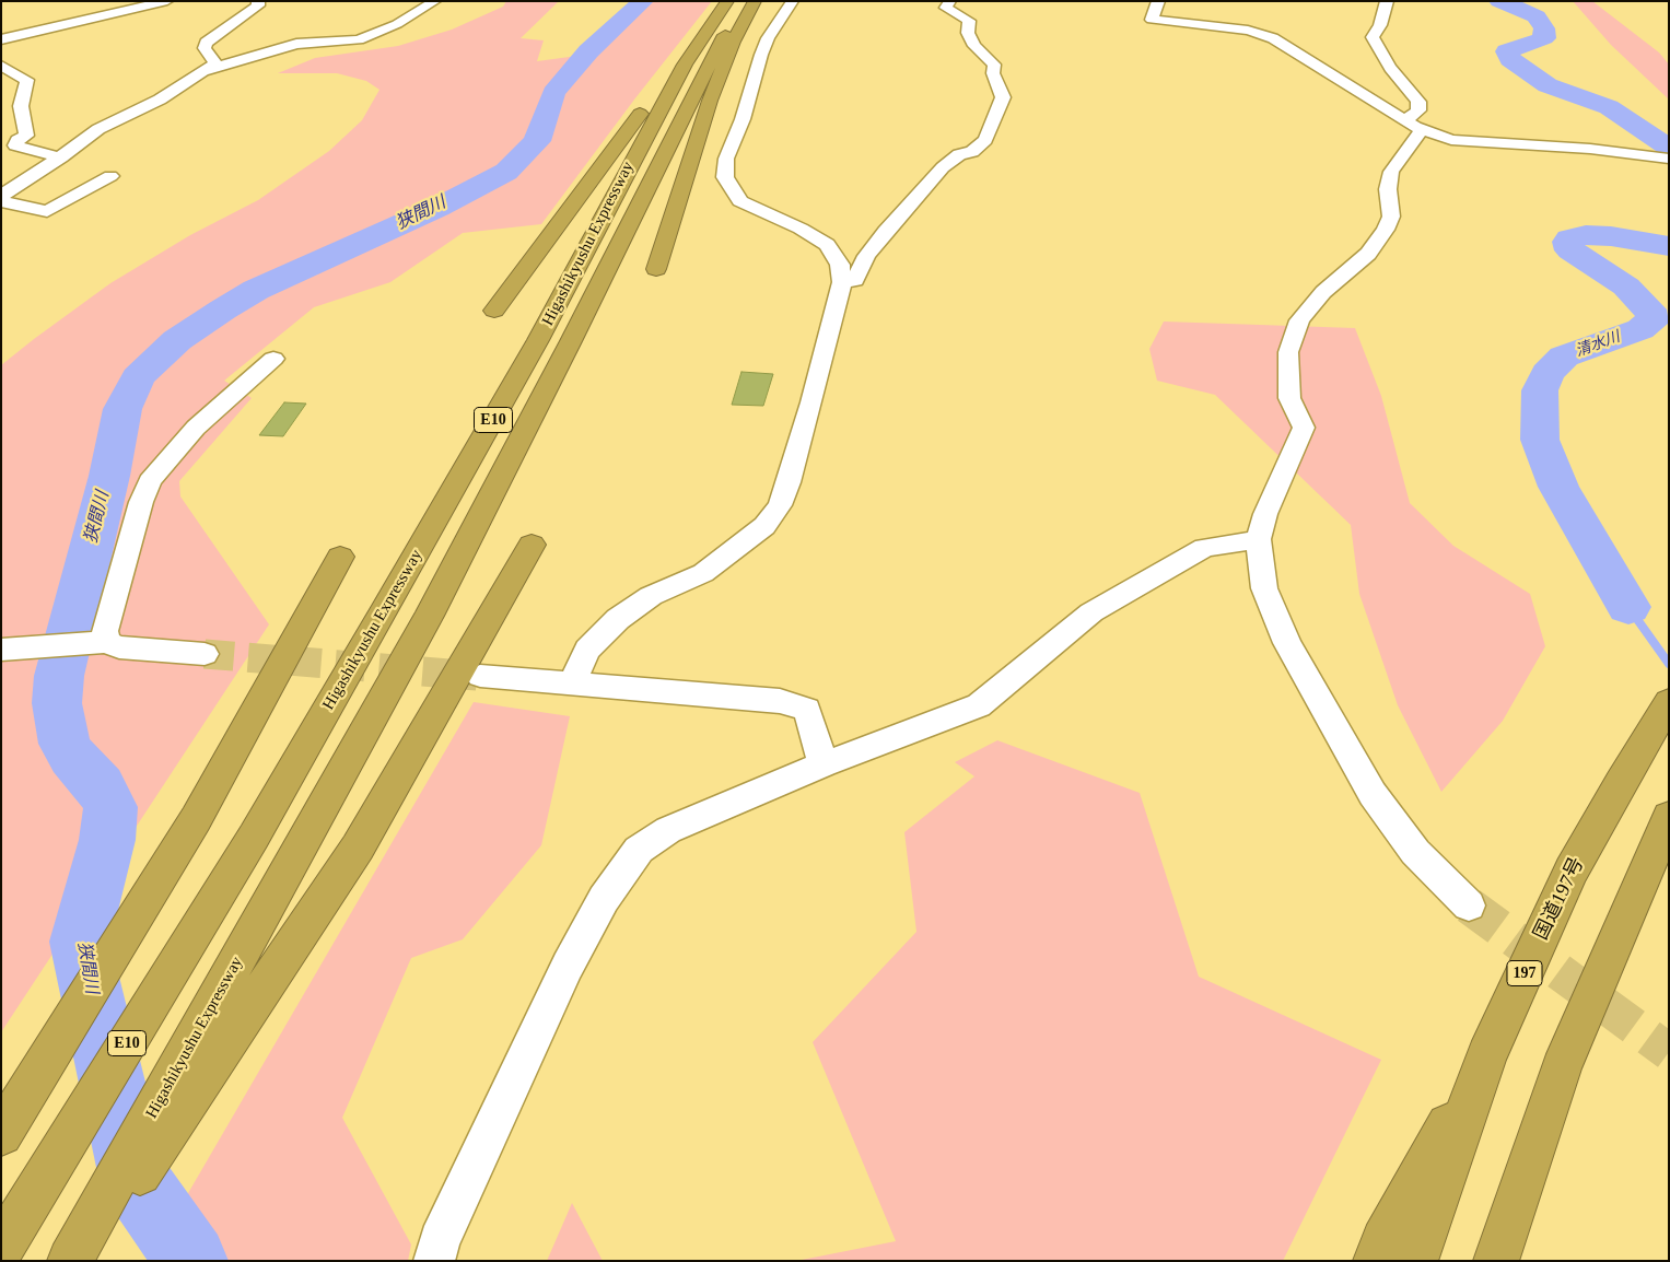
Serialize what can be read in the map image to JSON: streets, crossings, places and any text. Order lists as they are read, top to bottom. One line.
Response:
{"streets":{"highway":["Higashikyushu Expressway","E10","国道197号","197"]},"water":["狭間川","清水川"]}
